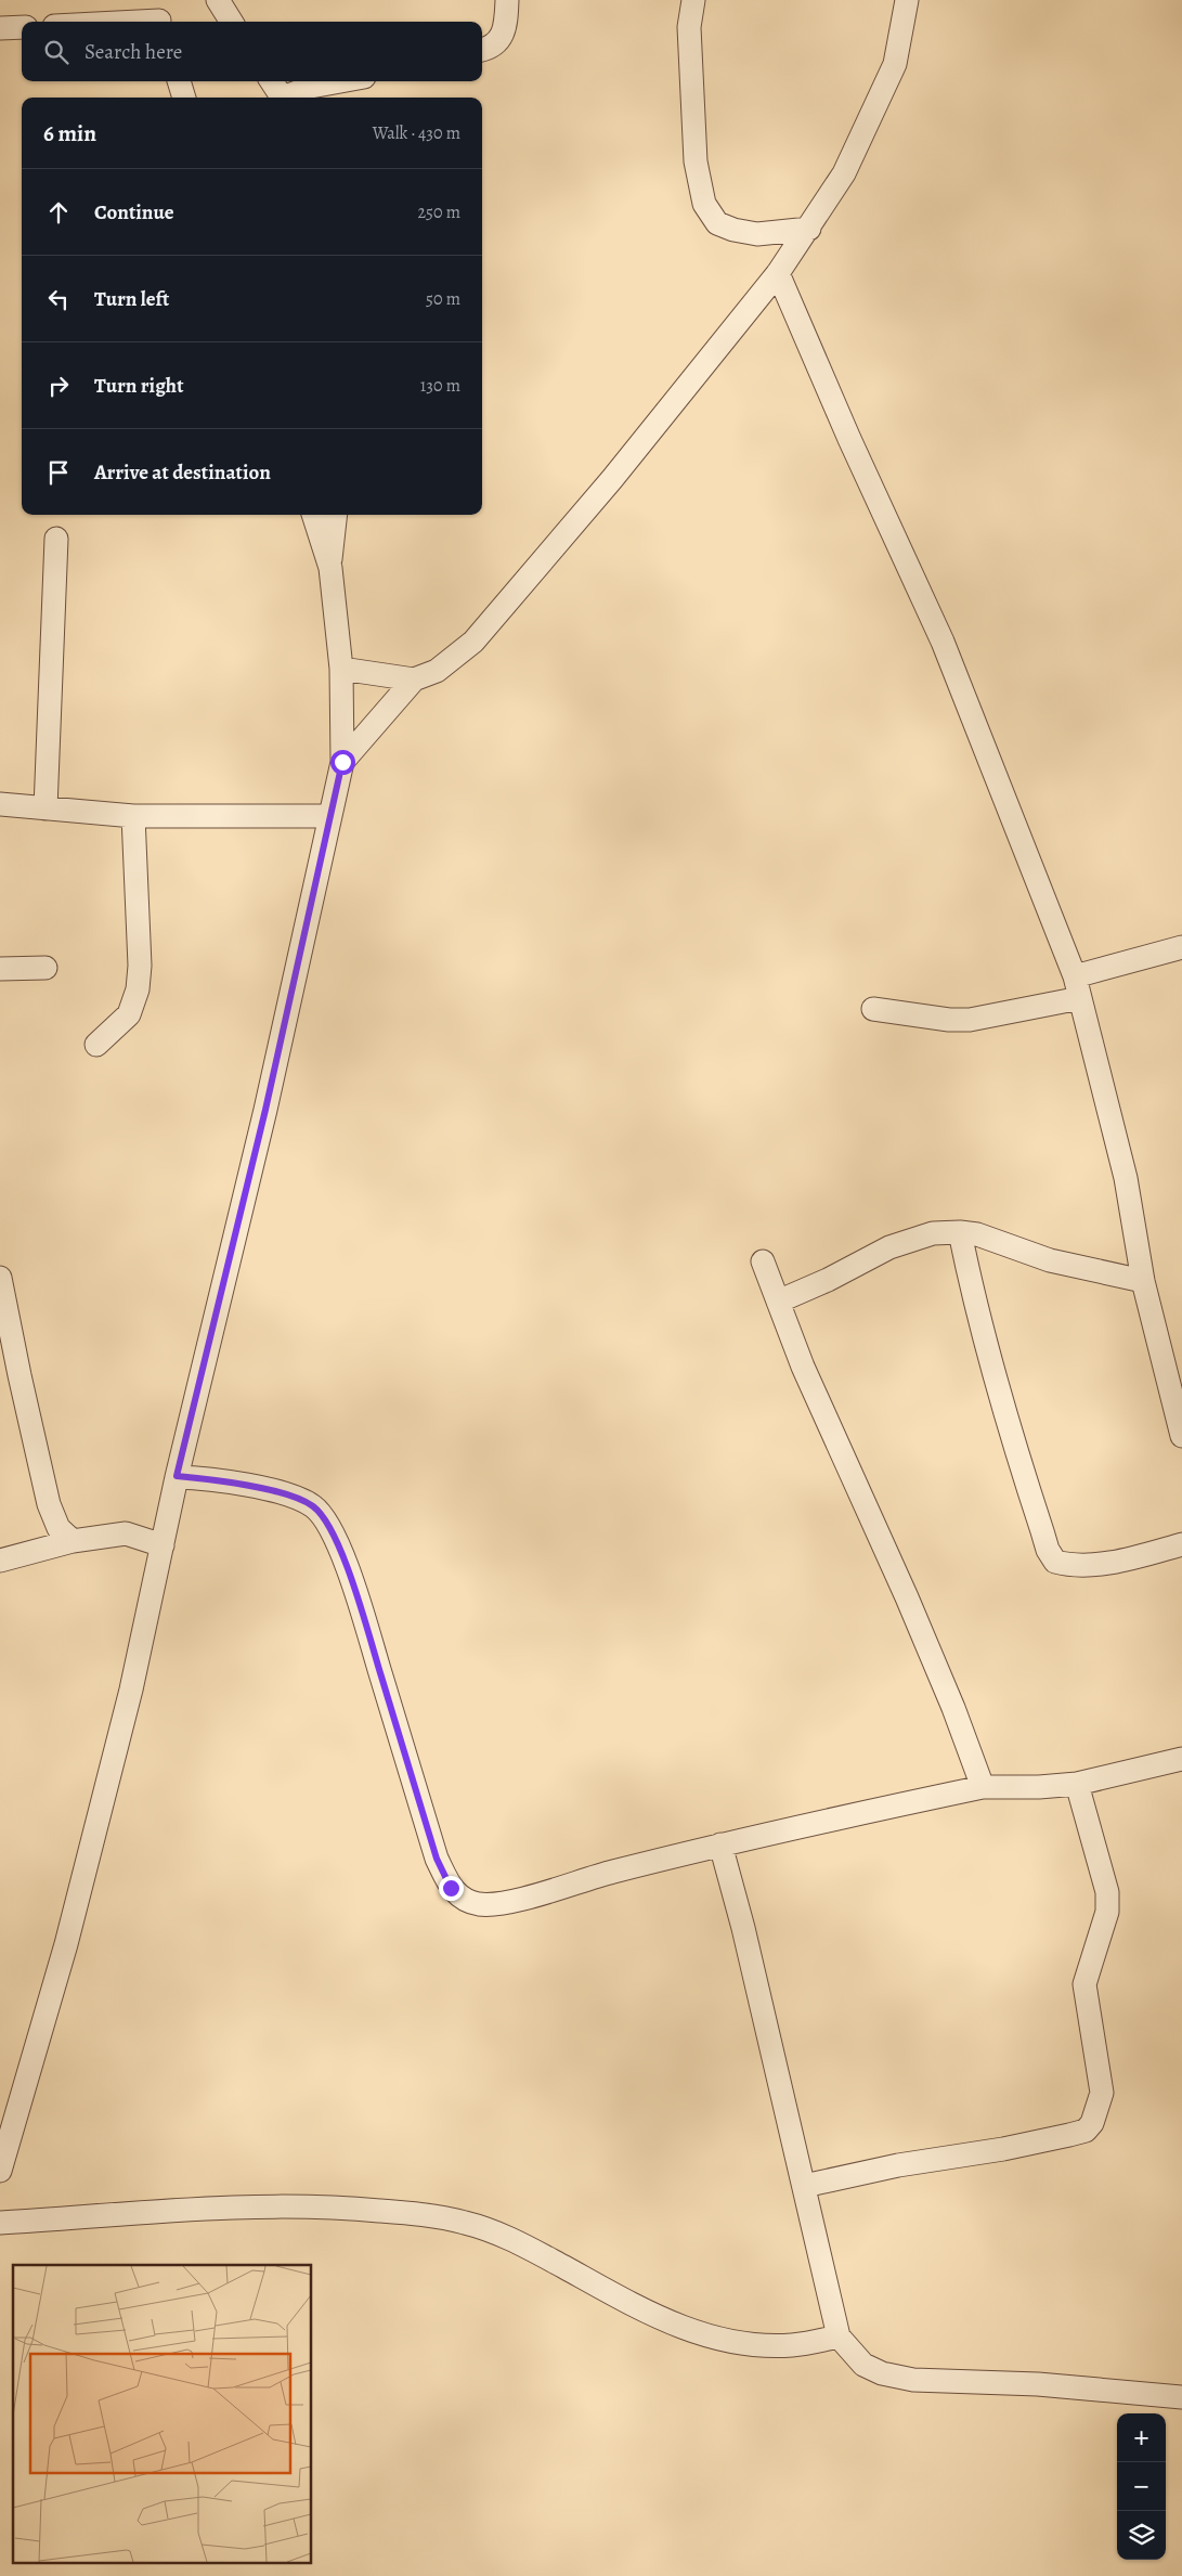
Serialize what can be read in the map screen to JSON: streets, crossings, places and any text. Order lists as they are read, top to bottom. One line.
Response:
{"page":{"search":"Search here","heading":["6 min","Walk · 430 m"],"list":[["Continue","250 m"],["Turn left","50 m"],["Turn right","130 m"],"Arrive at destination"],"map_buttons":["+","−"]}}
